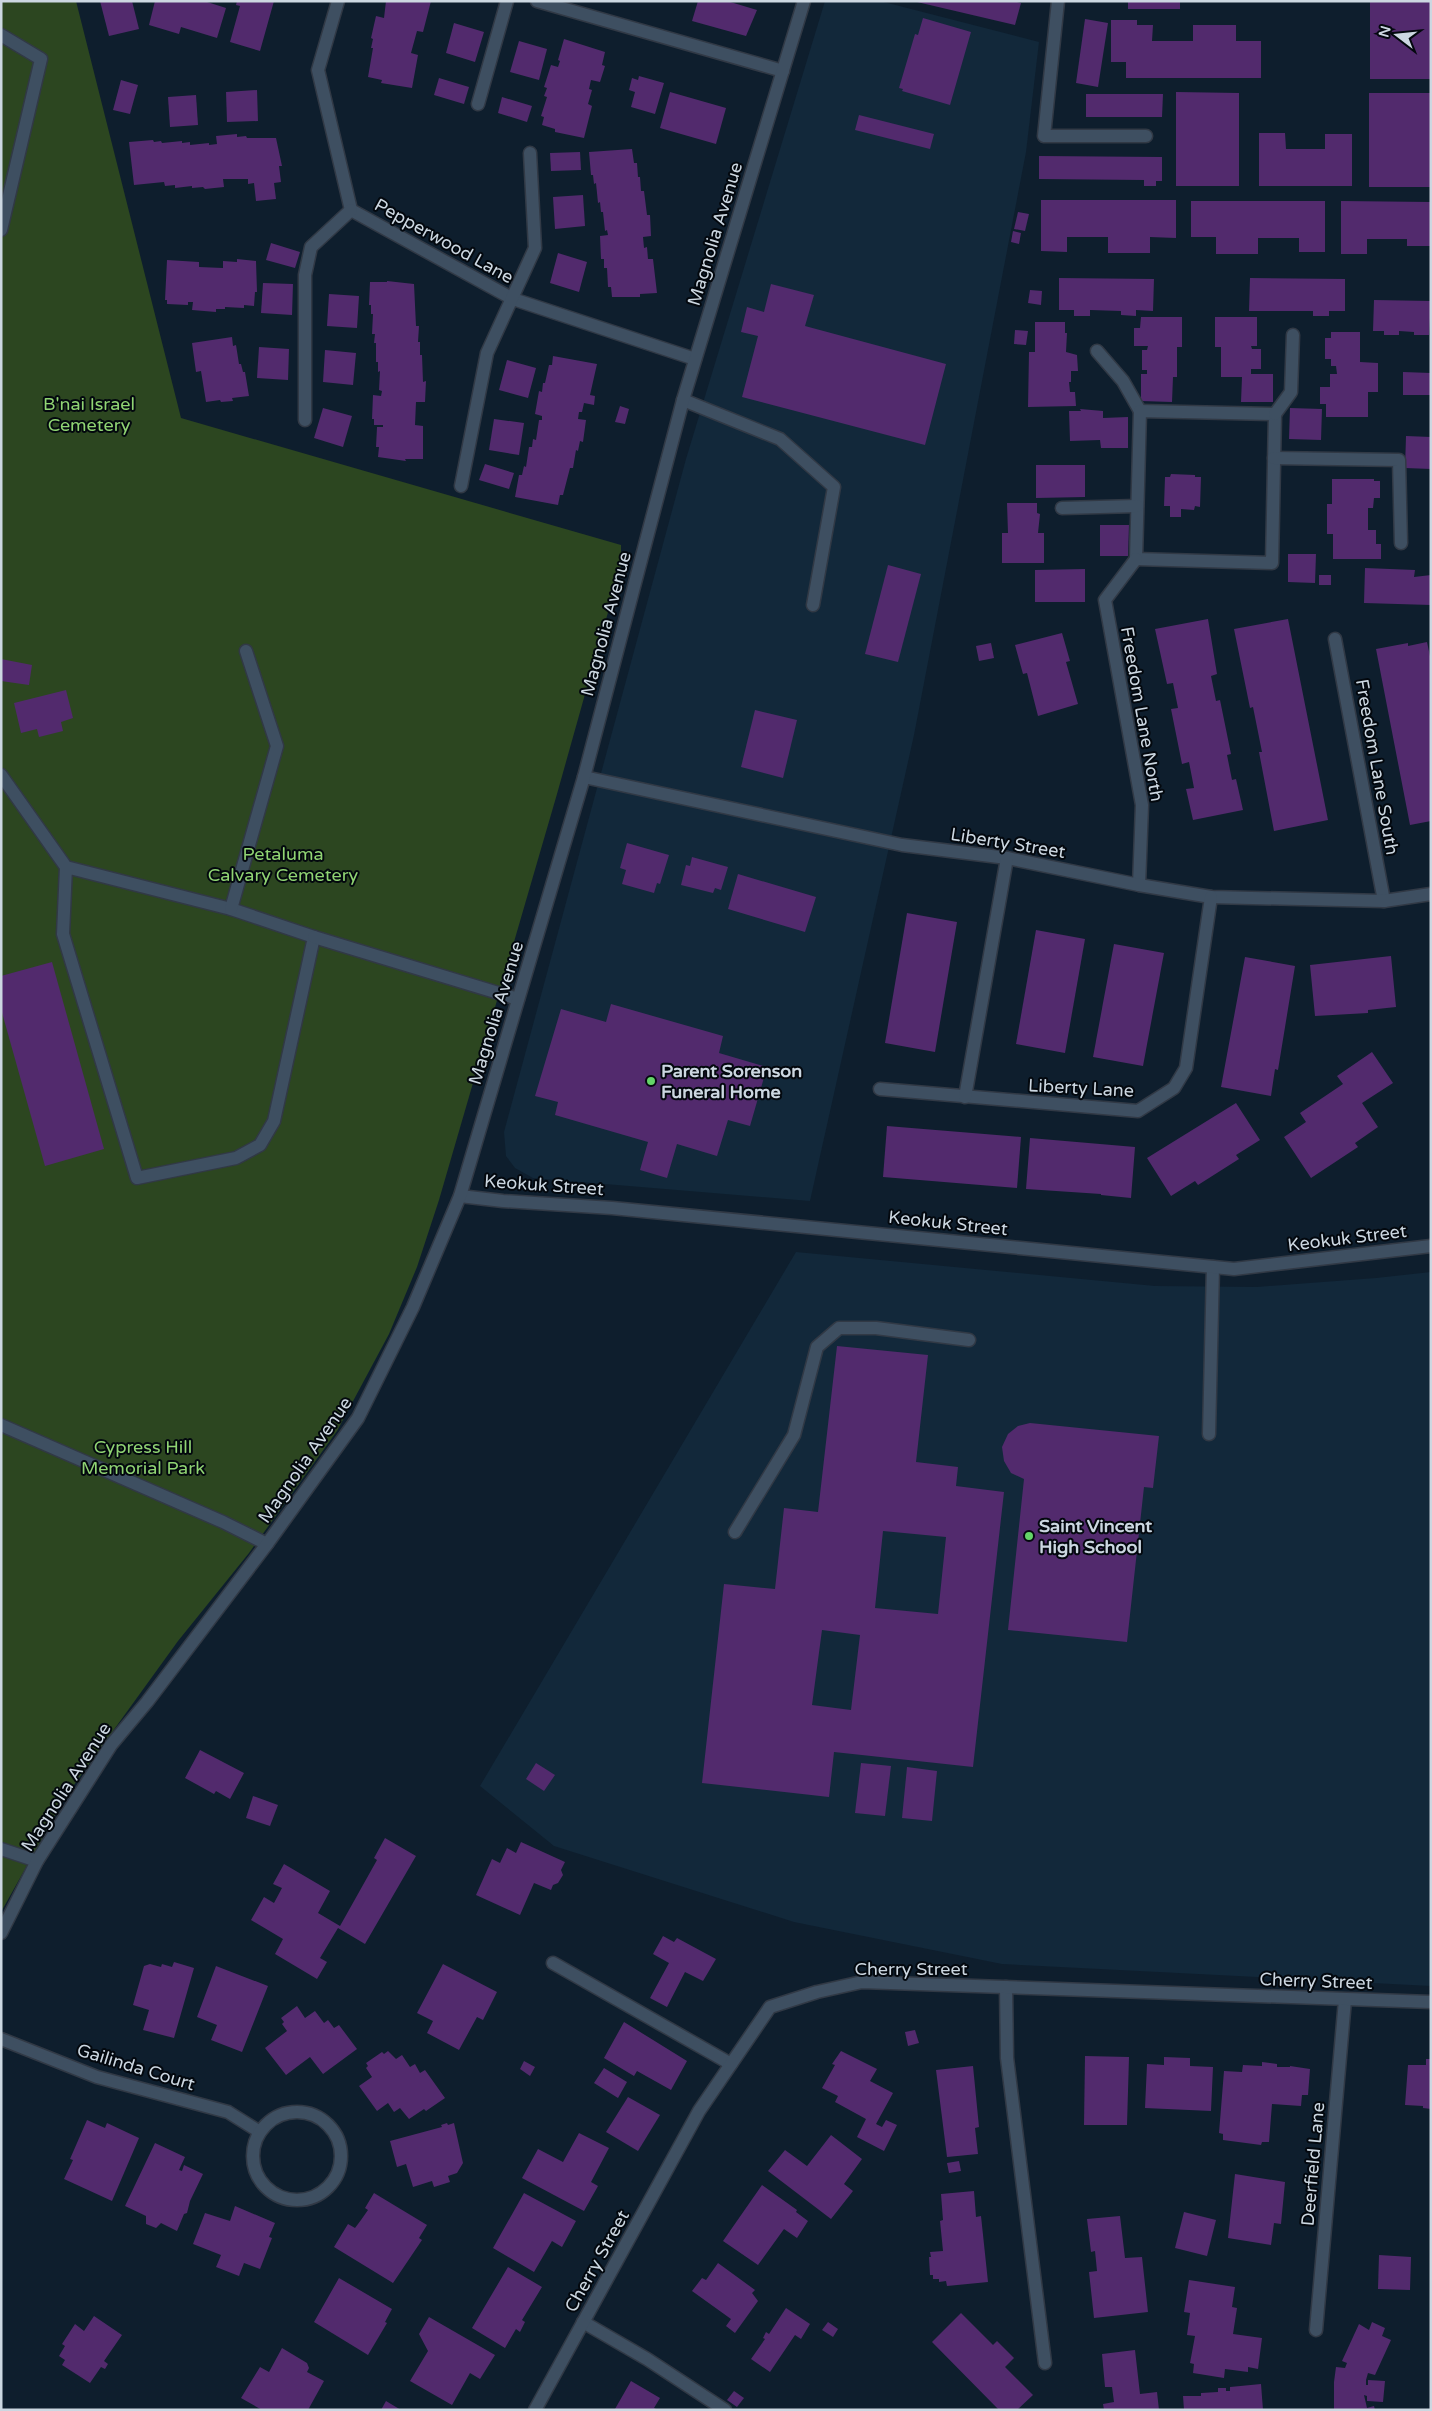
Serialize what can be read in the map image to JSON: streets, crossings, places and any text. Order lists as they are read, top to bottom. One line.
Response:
{"streets":{"street":["Magnolia Avenue","Pepperwood Lane","Freedom Lane North","Freedom Lane South","Liberty Street","Liberty Lane","Keokuk Street","Cherry Street","Gailinda Court","Deerfield Lane"]},"crossings":[["Magnolia Avenue","Pepperwood Lane"],["Magnolia Avenue","Liberty Street"],["Magnolia Avenue","Keokuk Street"],["Freedom Lane North","Liberty Street"],["Freedom Lane South","Liberty Street"],["Liberty Street","Liberty Lane"],["Cherry Street","Deerfield Lane"]],"parks":["B'nai Israel Cemetery","Petaluma Calvary Cemetery","Cypress Hill Memorial Park"],"places":["Parent Sorenson Funeral Home","Saint Vincent High School"],"north":"left"}
